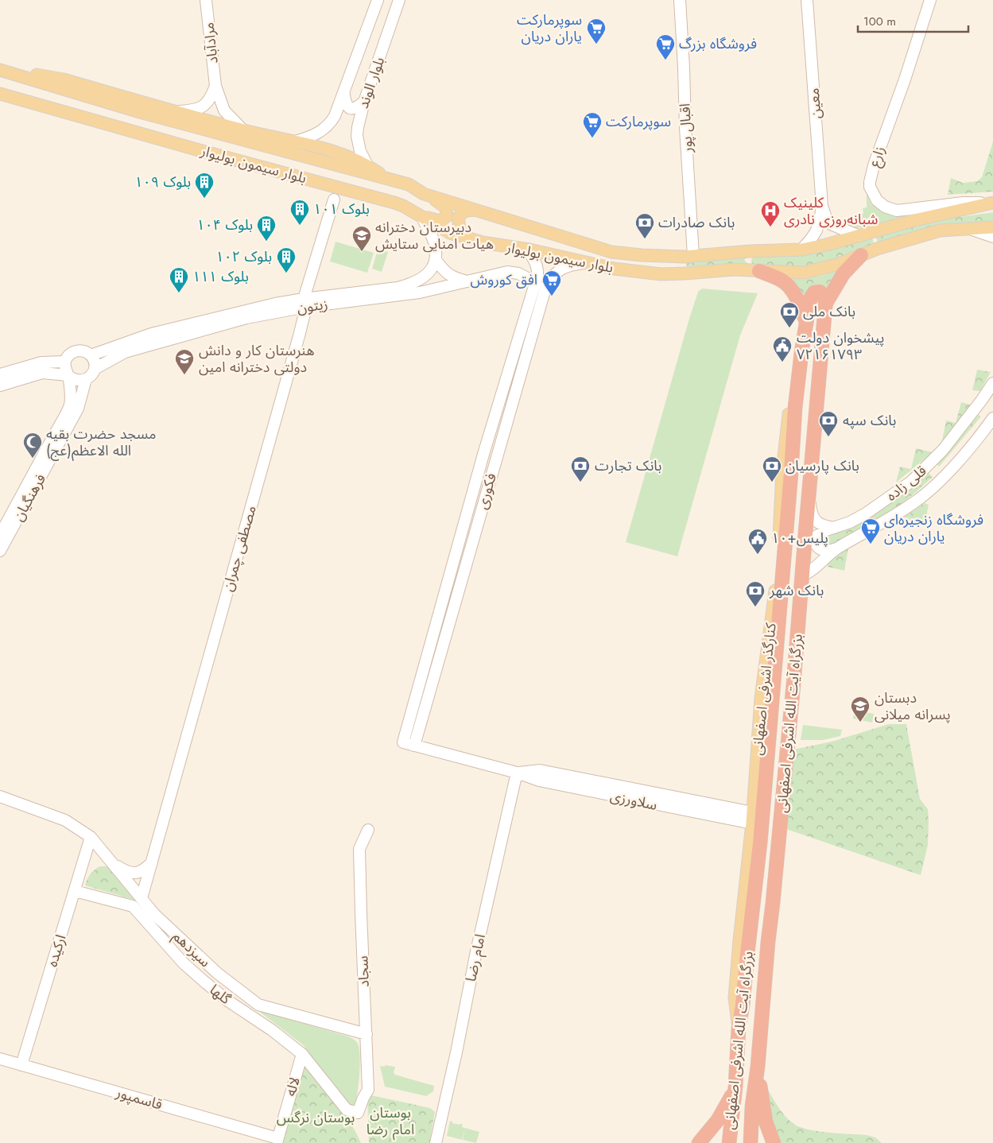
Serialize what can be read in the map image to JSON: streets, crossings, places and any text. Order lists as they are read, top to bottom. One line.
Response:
{"streets":{"highway":["بزرگراه آیت الله اشرفی اصفهانی"],"main road":["بلوار سیمون بولیوار","کنارگذر اشرفی اصفهانی"],"street":["مرادآباد","بلوار الوند","معین","اقبال پور","زارع","زیتون","قلی زاده","فکوری","فرهنگیان","مصطفی چمران","سلاورزی","سیزدهم","ارکیده","امام رضا","سجاد","گلها","لاله","قاسمپور"]},"crossings":[["معین","بلوار سیمون بولیوار"],["اقبال پور","بلوار سیمون بولیوار"],["زارع","بلوار سیمون بولیوار"],["بلوار سیمون بولیوار","فکوری"],["زیتون","فکوری"],["زیتون","فرهنگیان"],["زیتون","مصطفی چمران"],["قلی زاده","بزرگراه آیت الله اشرفی اصفهانی"],["فکوری","سلاورزی"],["مصطفی چمران","سیزدهم"],["کنارگذر اشرفی اصفهانی","بزرگراه آیت الله اشرفی اصفهانی"],["کنارگذر اشرفی اصفهانی","سلاورزی"],["سلاورزی","امام رضا"],["سیزدهم","ارکیده"],["سیزدهم","سجاد"],["ارکیده","گلها"],["ارکیده","قاسمپور"],["سجاد","گلها"],["گلها","لاله"],["لاله","قاسمپور"]],"parks":["بوستان امام رضا","بوستان نرگس"],"places":{"supermarket":["سوپرمارکت یاران دریان","فروشگاه بزرگ","سوپرمارکت","افق کوروش","فروشگاه زنجیره‌ای یاران دریان"],"building":["بلوک ۱۰۹","بلوک ۱۰۱","بلوک ۱۰۴","بلوک ۱۰۲","بلوک ۱۱۱"],"hospital":["کلینیک شبانه‌روزی نادری"],"bank":["بانک صادرات","بانک ملی","بانک سپه","بانک تجارت","بانک پارسیان","بانک شهر"],"school or university":["دبیرستان دخترانه هیات امنایی ستایش","هنرستان کار و دانش دولتی دخترانه امین","دبستان پسرانه میلانی"],"public building":["پیشخوان دولت ۷۲۱۶۱۷۹۳","پلیس+۱۰"],"mosque":["مسجد حضرت بقیه الله الاعظم(عج)"]},"scale_bar":"100 m"}
